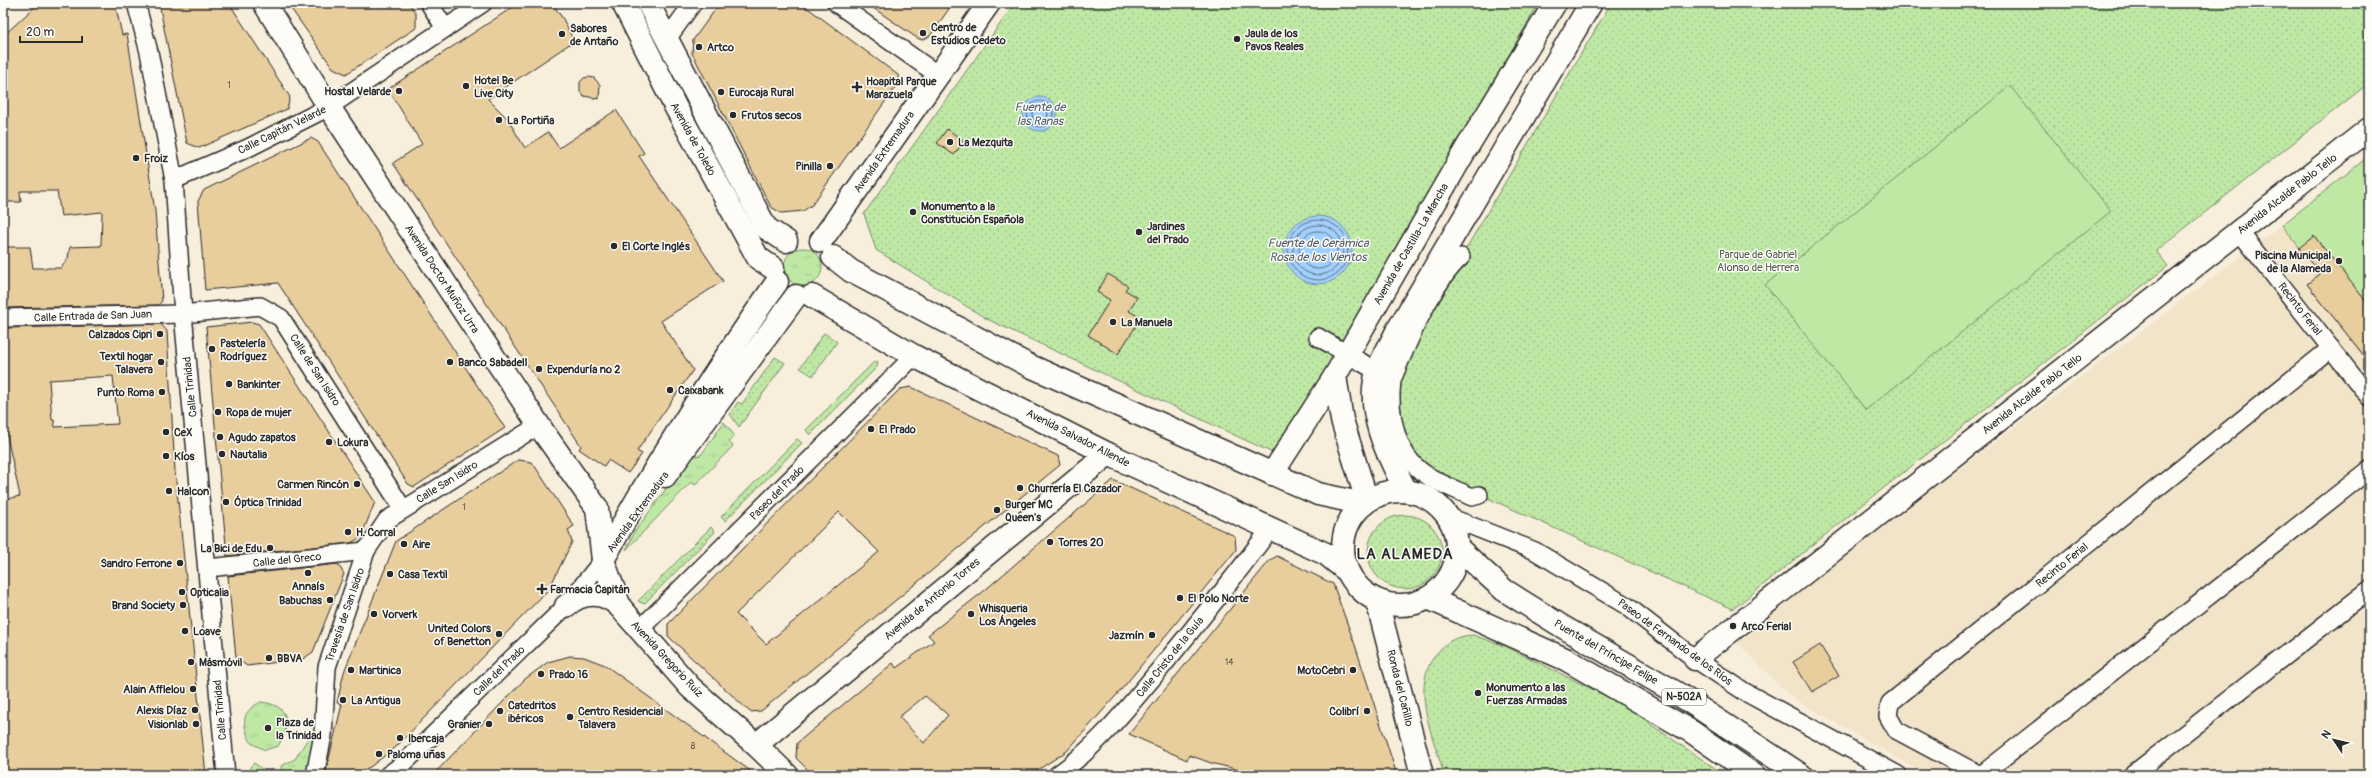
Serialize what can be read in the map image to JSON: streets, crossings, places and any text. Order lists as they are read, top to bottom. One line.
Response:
{"streets":{"main road":["Avenida de Toledo","Avenida Extremadura","Avenida Alcalde Pablo Tello","Avenida de Castilla-La Mancha","Avenida Doctor Muñoz Urra","Avenida Salvador Allende","Avenida de Antonio Torres","Puente del Príncipe Felipe","Avenida Gregorio Ruiz","Ronda del Cañillo","N-502A"],"street":["Calle Capitán Velarde","Recinto Ferial","Calle Entrada de San Juan","Calle de San Isidro","Calle Trinidad","Calle San Isidro","Paseo del Prado","Calle del Greco","Travesía de San Isidro","Paseo de Fernando de los Ríos","Calle Cristo de la Guía","Calle del Prado"]},"crossings":[["Calle Capitán Velarde","Avenida Doctor Muñoz Urra"],["Calle Capitán Velarde","Calle Trinidad"],["Avenida de Toledo","Avenida Extremadura"],["Avenida de Toledo","Avenida Salvador Allende"],["Avenida Extremadura","Avenida Doctor Muñoz Urra"],["Avenida Extremadura","Avenida Salvador Allende"],["Avenida Extremadura","Avenida Gregorio Ruiz"],["Avenida Extremadura","Calle del Prado"],["Avenida Alcalde Pablo Tello","Recinto Ferial"],["Avenida Alcalde Pablo Tello","Paseo de Fernando de los Ríos"],["Avenida Doctor Muñoz Urra","Calle San Isidro"],["Avenida Doctor Muñoz Urra","Avenida Gregorio Ruiz"],["Avenida Doctor Muñoz Urra","Calle del Prado"],["Calle Entrada de San Juan","Calle de San Isidro"],["Calle Entrada de San Juan","Calle Trinidad"],["Calle de San Isidro","Calle Trinidad"],["Calle de San Isidro","Calle San Isidro"],["Calle Trinidad","Calle del Greco"],["Avenida Salvador Allende","Paseo del Prado"],["Avenida Salvador Allende","Avenida de Antonio Torres"],["Avenida Salvador Allende","Paseo de Fernando de los Ríos"],["Avenida Salvador Allende","Puente del Príncipe Felipe"],["Avenida Salvador Allende","Calle Cristo de la Guía"],["Avenida Salvador Allende","Ronda del Cañillo"],["Avenida Salvador Allende","N-502A"],["Calle San Isidro","Calle del Greco"],["Calle San Isidro","Travesía de San Isidro"],["Paseo del Prado","Avenida Gregorio Ruiz"],["Calle del Greco","Travesía de San Isidro"],["Avenida de Antonio Torres","Avenida Gregorio Ruiz"],["Paseo de Fernando de los Ríos","Puente del Príncipe Felipe"],["Paseo de Fernando de los Ríos","Ronda del Cañillo"],["Paseo de Fernando de los Ríos","N-502A"],["Puente del Príncipe Felipe","Ronda del Cañillo"],["Puente del Príncipe Felipe","N-502A"],["Avenida Gregorio Ruiz","Calle del Prado"],["Ronda del Cañillo","N-502A"]],"districts":["LA ALAMEDA"],"water":["Fuente de las Ranas","Fuente de Cerámica Rosa de los Vientos"],"parks":["Parque de Gabriel Alonso de Herrera"],"places":{"other":["Centro de Estudios Cedeto","Sabores de Antaño","Jaula de los Pavos Reales","Artco","Hotel Be Live City","Hostal Velarde","Eurocaja Rural","Frutos secos","La Portiña","La Mezquita","Froiz","Pinilla","Monumento a la Constitución Española","Jardines del Prado","El Corte Inglés","Piscina Municipal de la Alameda","La Manuela","Calzados Cipri","Pastelería Rodríguez","Textil hogar Talavera","Banco Sabadell","Expenduría nº 2","Bankinter","Caixabank","Punto Roma","Ropa de mujer","El Prado","CeX","Agudo zapatos","Lokura","Nautalia","Kíos","Carmen Rincón","Churrería El Cazador","Halcon","Óptica Trinidad","Burger MC Queen's","H. Corral","Torres 20","Aire","La Bici de Edu","Sandro Ferrone","Annaís","Casa Textil","Opticalia","El Polo Norte","Babuchas","Brand Society","Vorverk","Whisqueria Los Ángeles","Arco Ferial","Loave","United Colors of Benetton","Jazmín","BBVA","Másmóvil","Martinica","MotoCebri","Prado 16","Alain Afflelou","Monumento a las Fuerzas Armadas","La Antigua","Alexis Díaz","Catedritos ibéricos","Colibrí","Centro Residencial Talavera","Visionlab","Granier","Plaza de la Trinidad","Ibercaja","Paloma uñas"],"health":["Hoapital Parque Marazuela","Farmacia Capitán"]},"house_numbers":["1","1","14","8"],"scale_bar":"20 m","north":"top left"}
